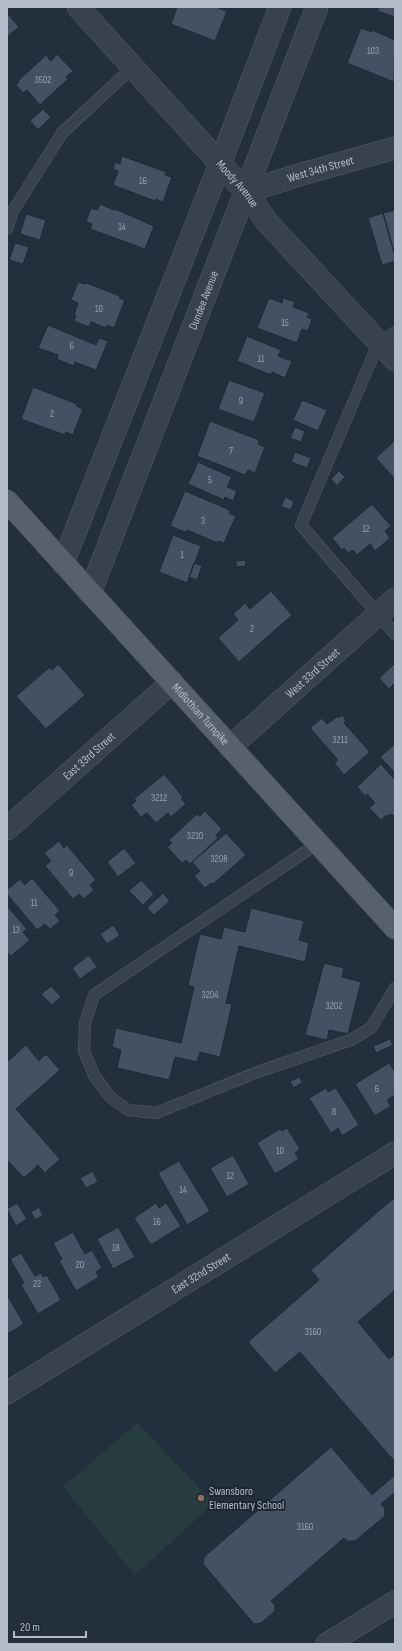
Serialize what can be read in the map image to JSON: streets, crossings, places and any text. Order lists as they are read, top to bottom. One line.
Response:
{"streets":{"main road":["Midlothian Turnpike"],"street":["West 34th Street","Moody Avenue","Dundee Avenue","West 33rd Street","East 33rd Street","East 32nd Street"]},"crossings":[["West 34th Street","Moody Avenue"],["West 34th Street","Dundee Avenue"],["Moody Avenue","Dundee Avenue"],["Dundee Avenue","Midlothian Turnpike"],["West 33rd Street","Midlothian Turnpike"],["Midlothian Turnpike","East 33rd Street"]],"places":["Swansboro Elementary School"],"house_numbers":["103","3502","16","14","10","15","6","11","9","2","7","5","3","12","1","2","3211","3212","3210","3208","9","11","13","3204","3202","6","8","10","12","14","16","18","20","22","3160","3160"],"scale_bar":"20 m"}
